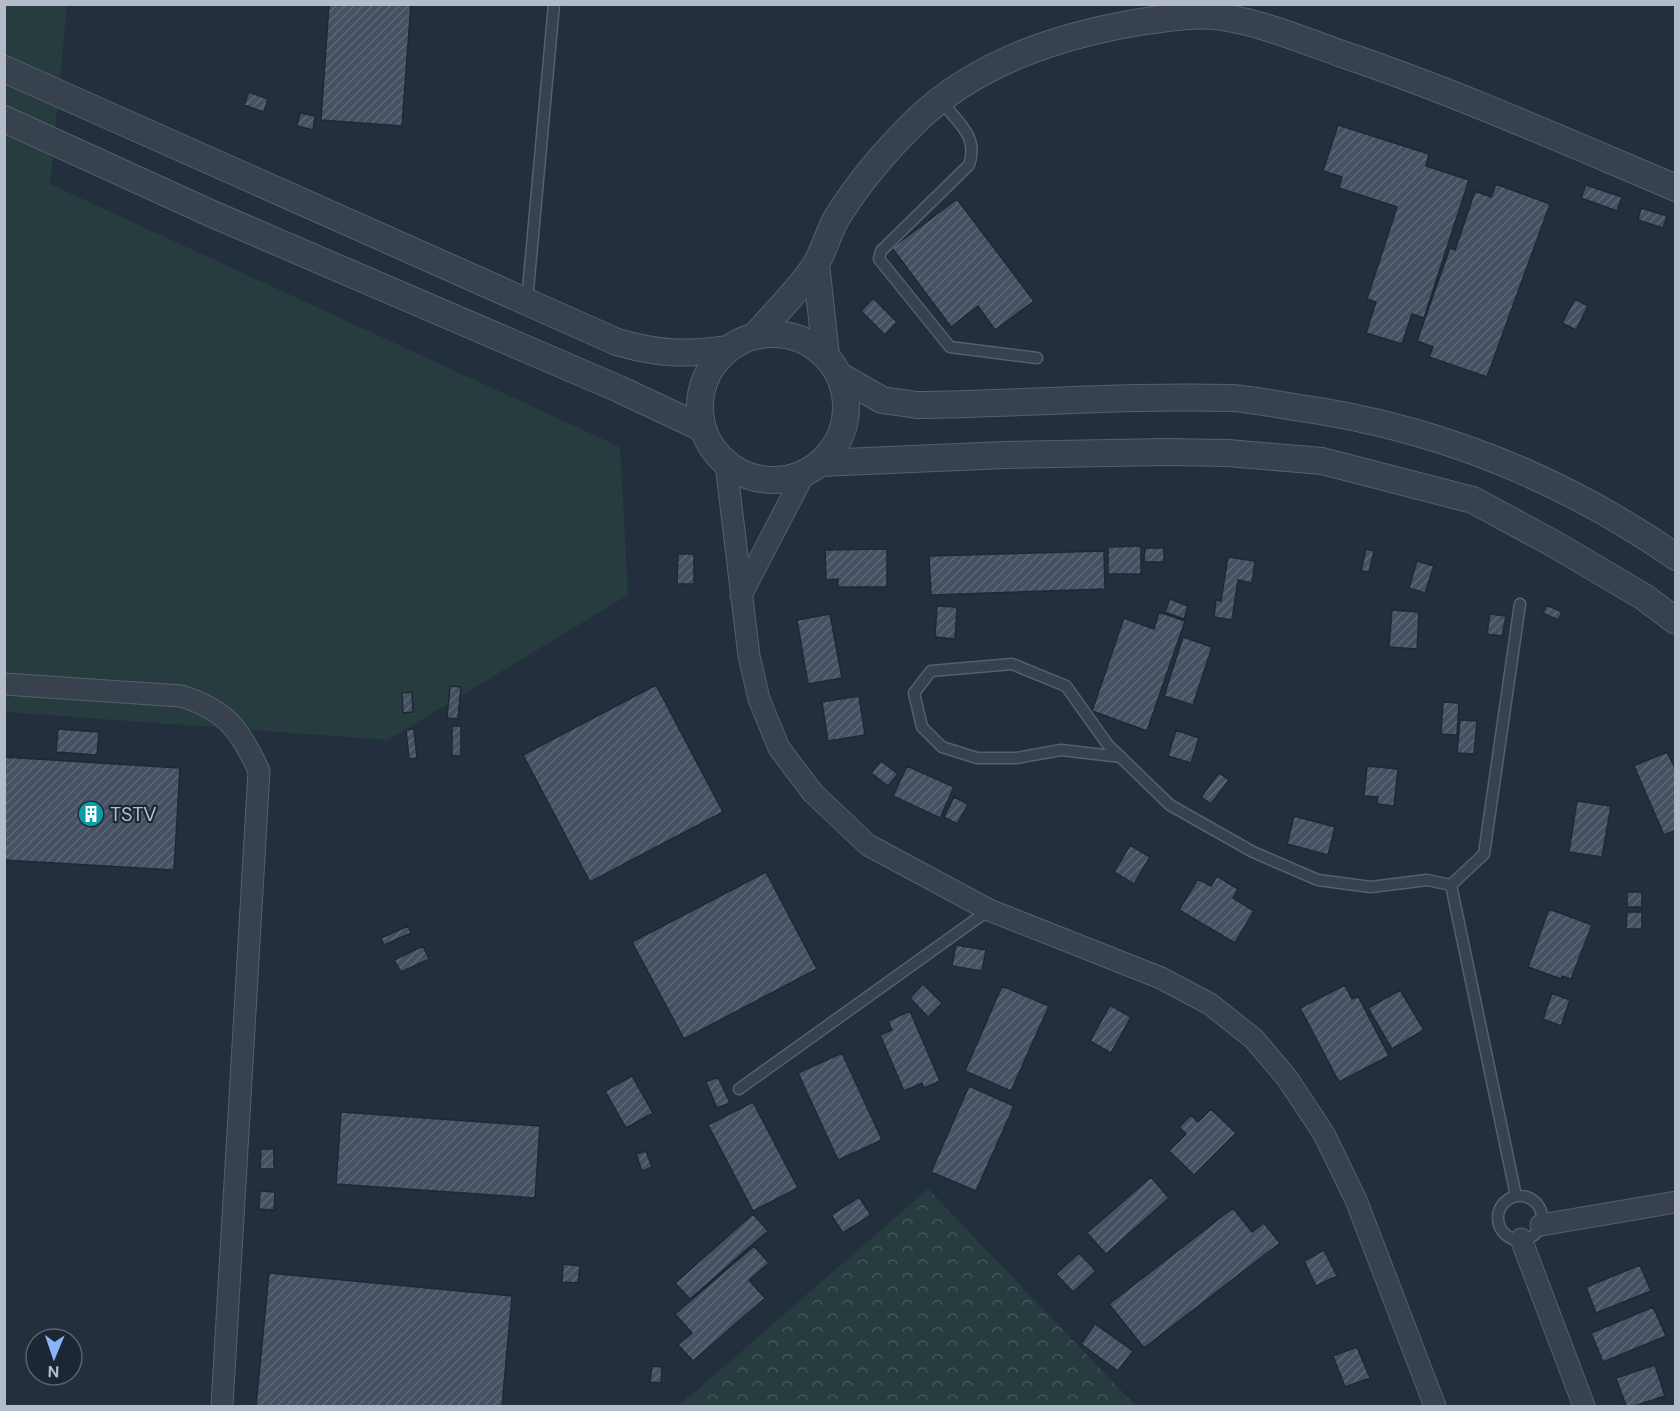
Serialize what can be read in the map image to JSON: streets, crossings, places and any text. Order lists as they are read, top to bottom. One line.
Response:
{"places":{"building":["TSTV"]},"north":"bottom"}
